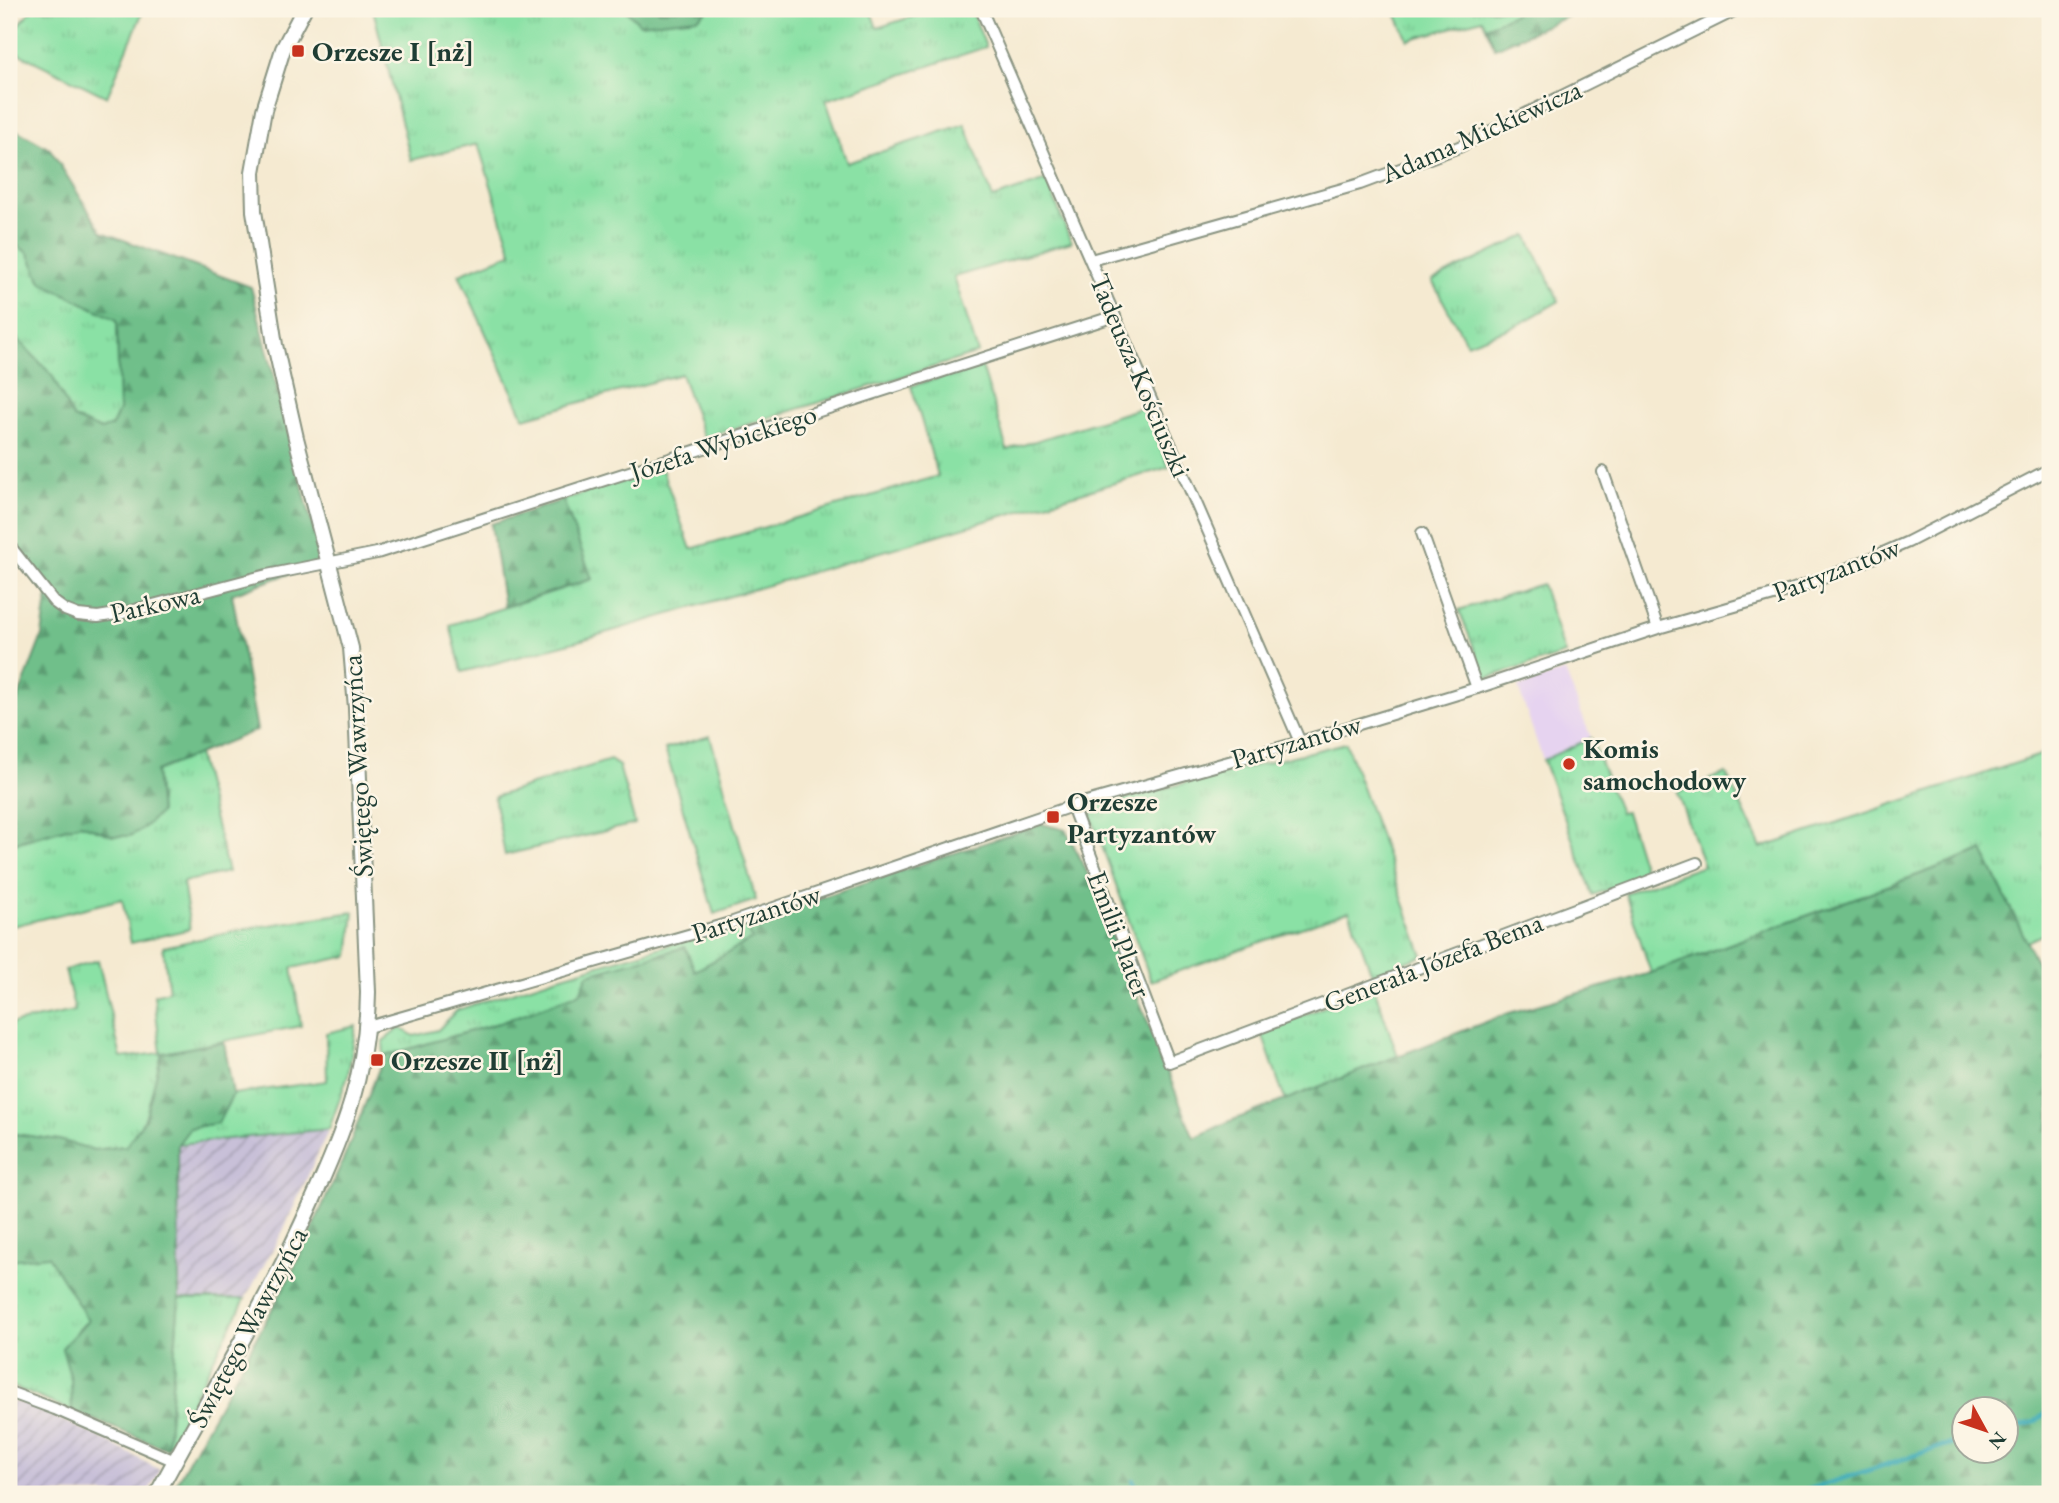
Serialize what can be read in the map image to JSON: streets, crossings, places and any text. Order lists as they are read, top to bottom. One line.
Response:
{"streets":{"street":["Adama Mickiewicza","Tadeusza Kościuszki","Józefa Wybickiego","Partyzantów","Parkowa","Świętego Wawrzyńca","Emilii Plater","Generała Józefa Bema"]},"crossings":[["Adama Mickiewicza","Tadeusza Kościuszki"],["Tadeusza Kościuszki","Józefa Wybickiego"],["Tadeusza Kościuszki","Partyzantów"],["Józefa Wybickiego","Parkowa"],["Józefa Wybickiego","Świętego Wawrzyńca"],["Partyzantów","Świętego Wawrzyńca"],["Partyzantów","Emilii Plater"],["Parkowa","Świętego Wawrzyńca"],["Emilii Plater","Generała Józefa Bema"]],"places":{"transit":["Orzesze I [nż]","Orzesze Partyzantów","Orzesze II [nż]"],"other":["Komis samochodowy"]},"north":"bottom right"}
